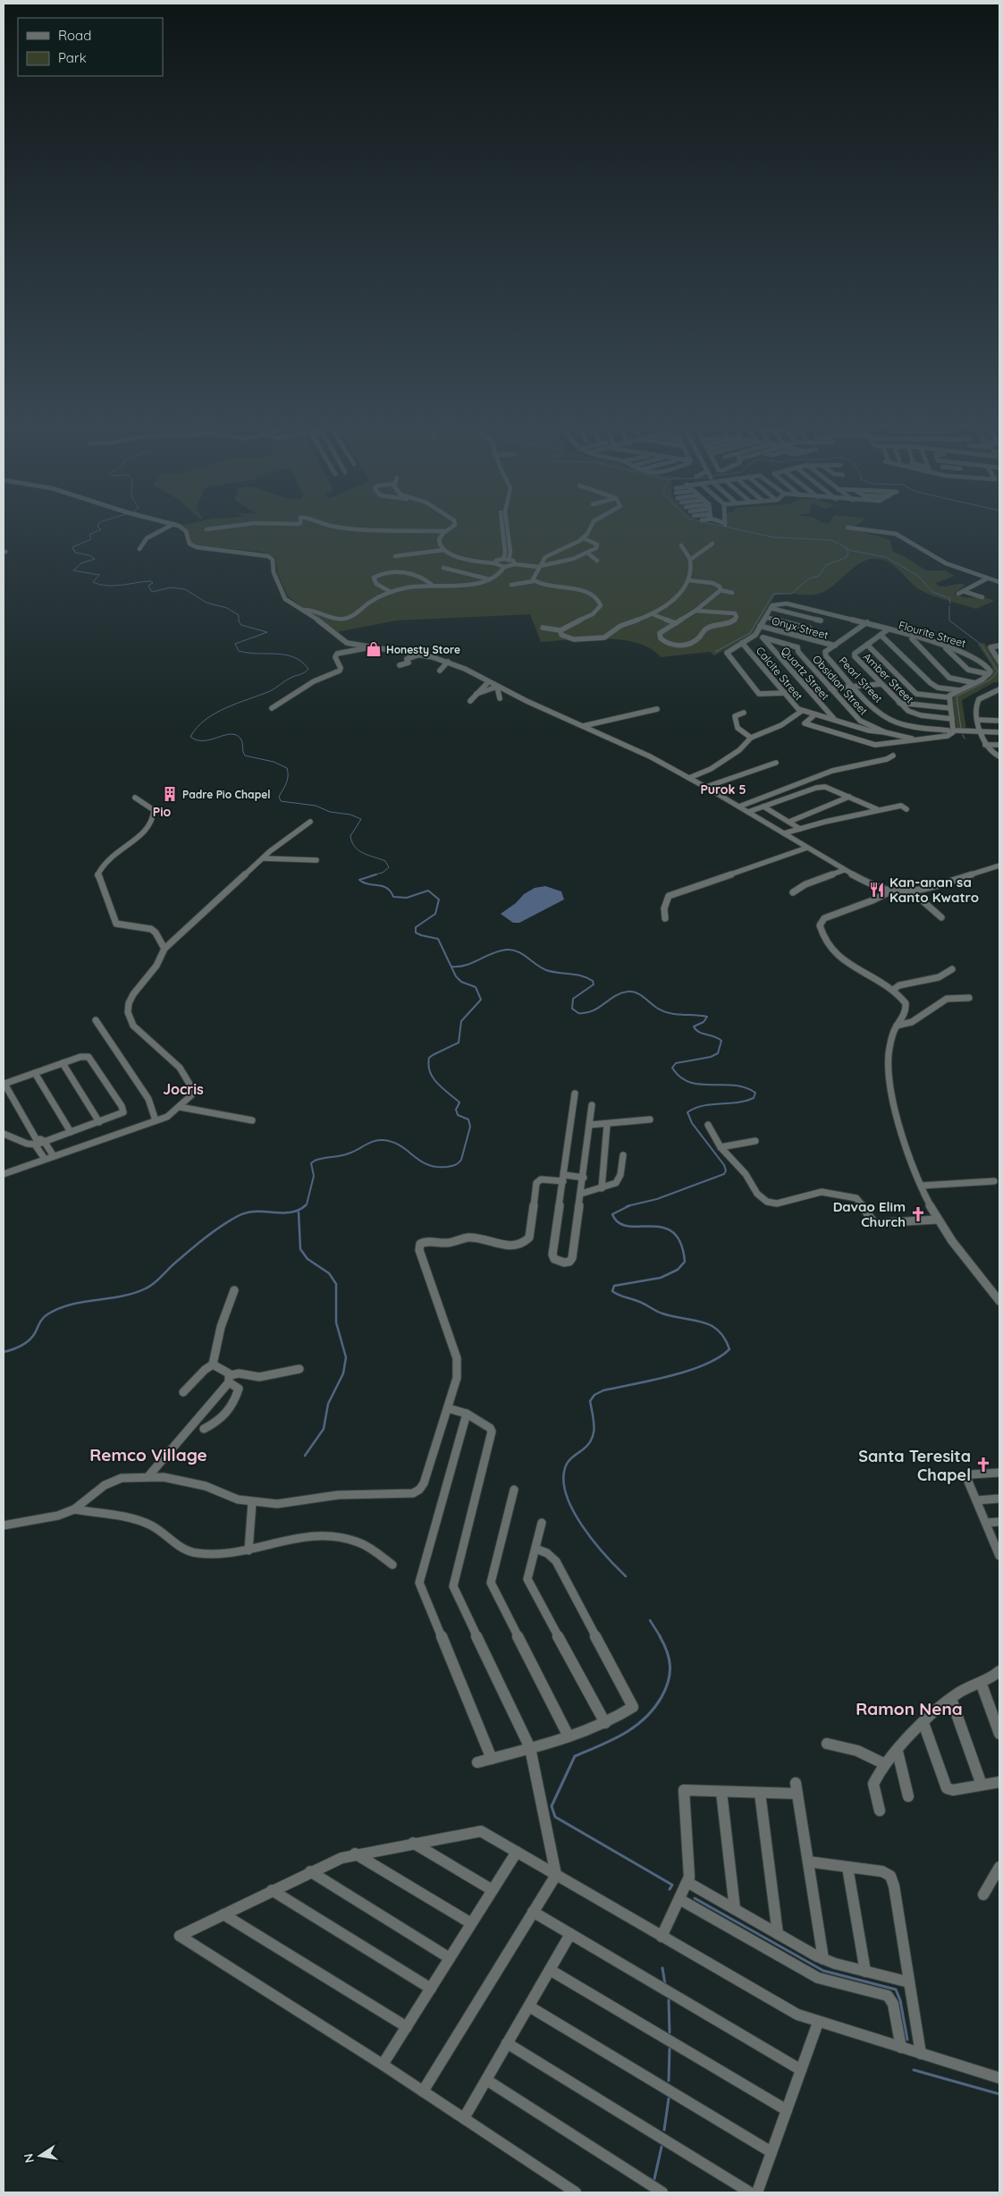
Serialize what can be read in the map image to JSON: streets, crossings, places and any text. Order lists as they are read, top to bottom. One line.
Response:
{"streets":{"street":["Onyx Street","Flourite Street","Calcite Street","Quartz Street","Amber Street","Pearl Street","Obsidian Street"]},"crossings":[["Onyx Street","Pearl Street"],["Onyx Street","Obsidian Street"],["Flourite Street","Amber Street"],["Flourite Street","Pearl Street"],["Calcite Street","Quartz Street"],["Calcite Street","Obsidian Street"]],"districts":["Purok 5","Pio","Jocris","Remco Village","Ramon Nena"],"places":{"shop":["Honesty Store"],"building":["Padre Pio Chapel"],"restaurant":["Kan-anan sa Kanto Kwatro"],"church":["Davao Elim Church","Santa Teresita Chapel"]},"legend":["Road","Park"],"north":"left"}
